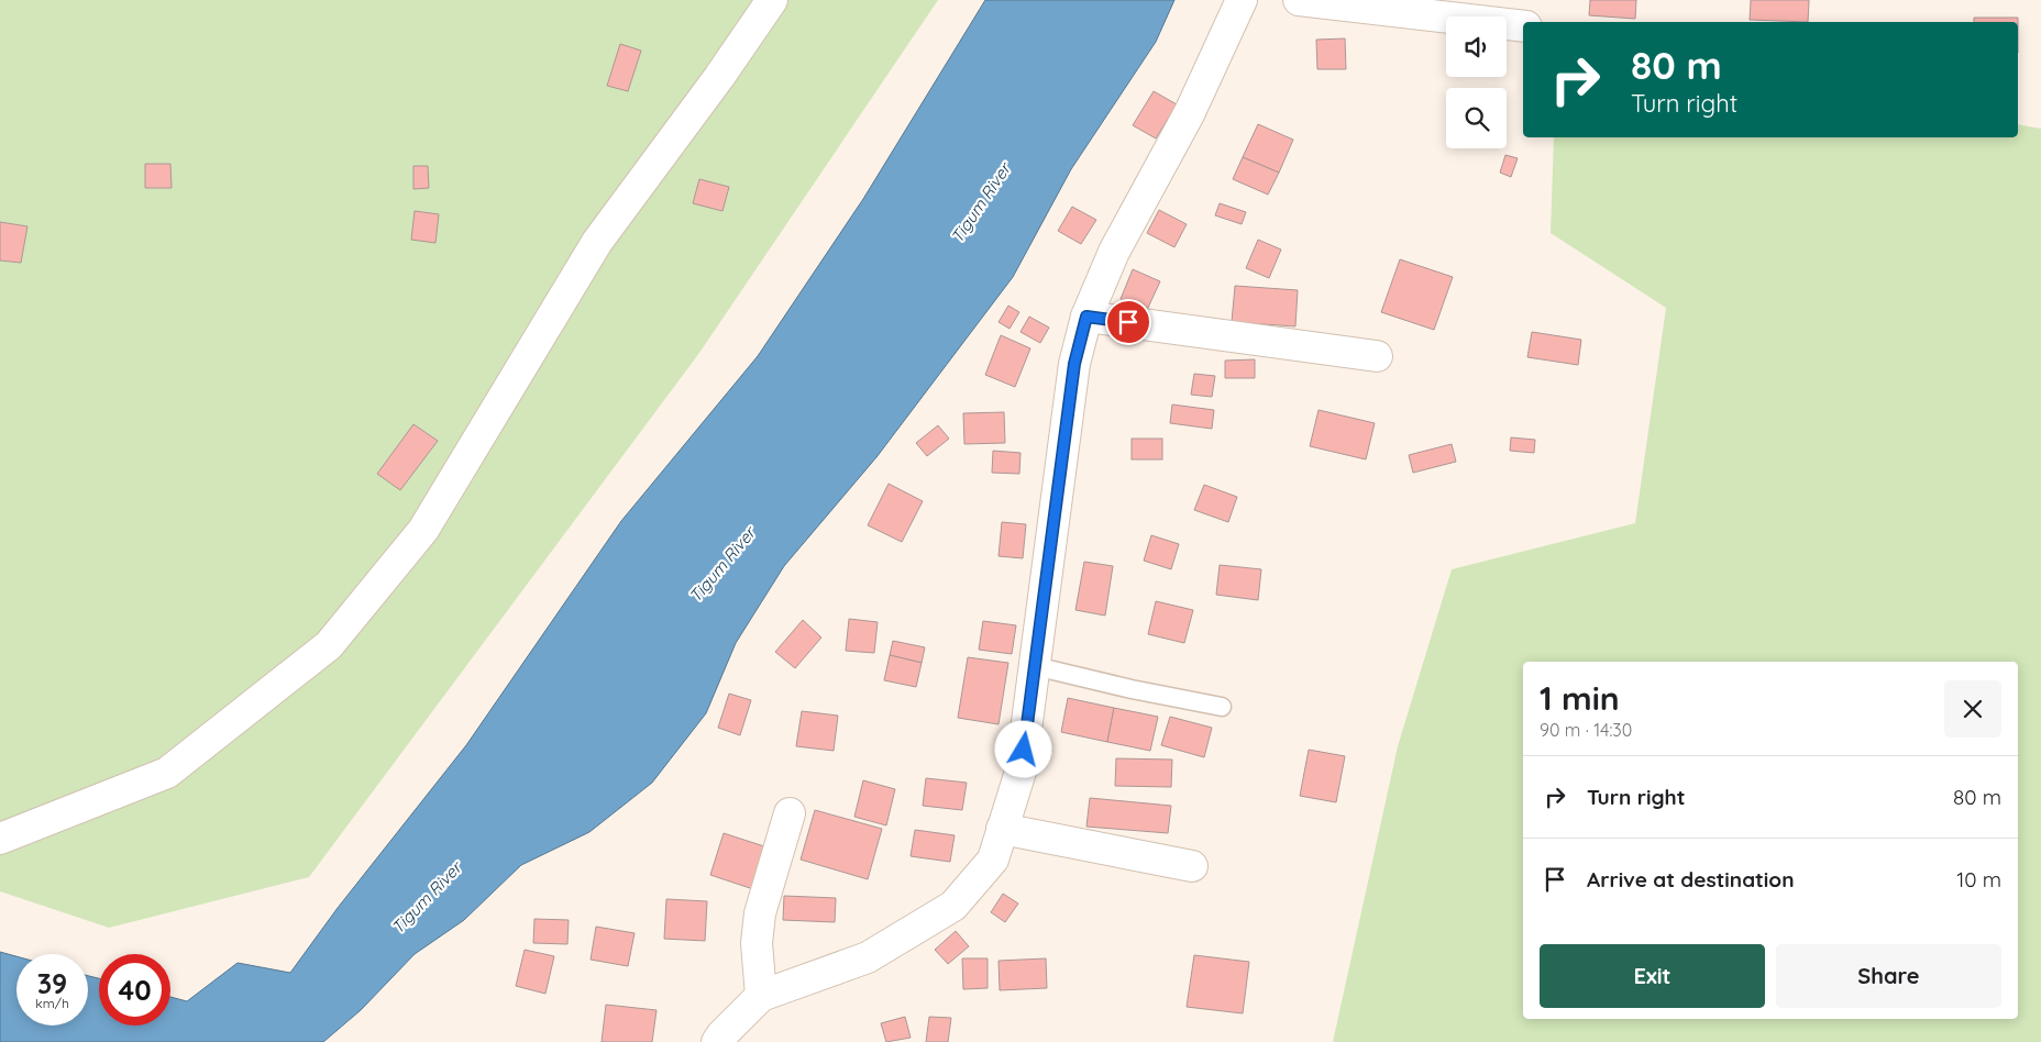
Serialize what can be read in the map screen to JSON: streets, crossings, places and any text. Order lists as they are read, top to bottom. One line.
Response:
{"water":["Tigum River"],"page":{"turn":["80 m","Turn right"],"heading":["1 min","90 m · 14:30"],"list":[{"name":"Turn right","value":"80 m"},{"name":"Arrive at destination","value":"10 m"}],"buttons":["Exit","Share"],"speed":"39 km/h","limit":"40"}}
